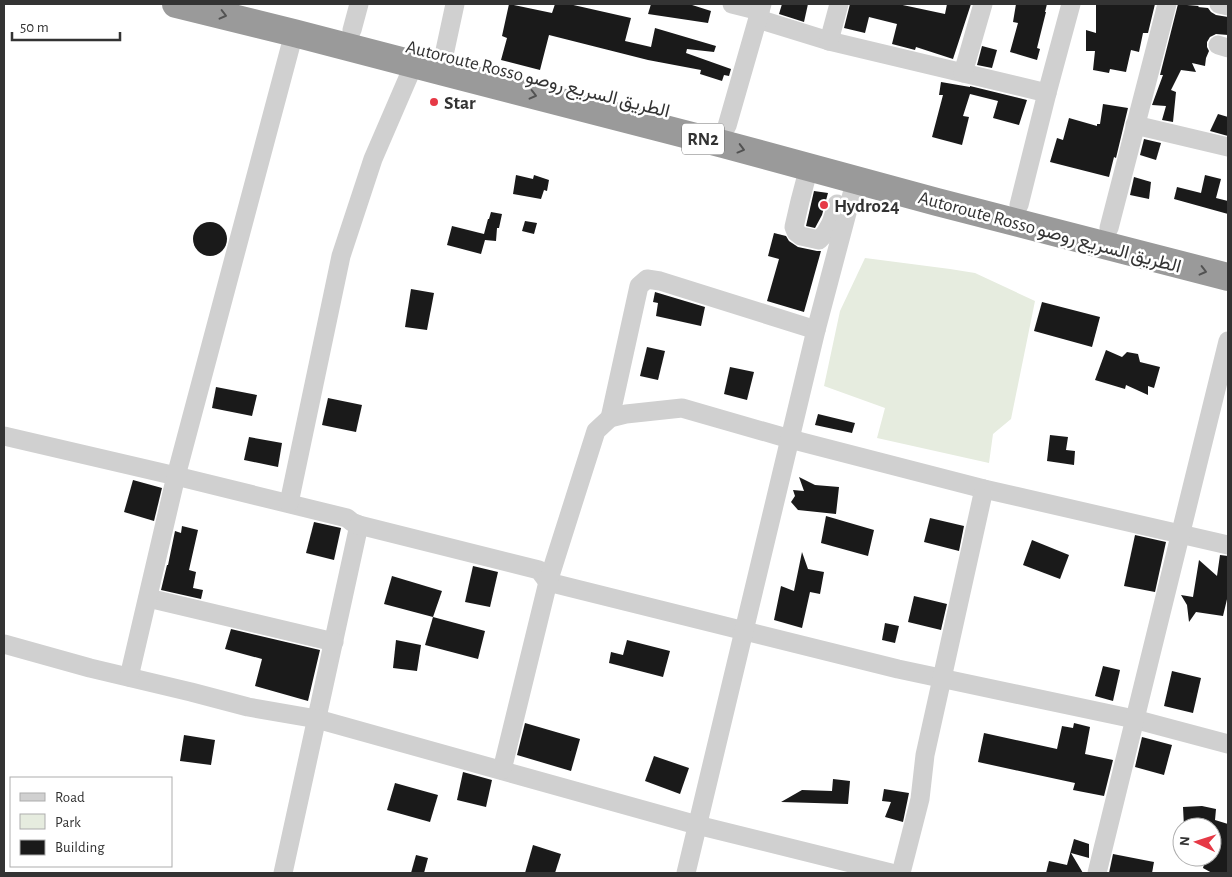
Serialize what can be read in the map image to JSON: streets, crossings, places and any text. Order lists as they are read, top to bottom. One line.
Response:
{"streets":{"highway":["Autoroute Rosso الطريق السريع روصو","RN2"]},"places":["Star","Hydro24"],"legend":["Road","Park","Building"],"scale_bar":"50 m","north":"left"}
